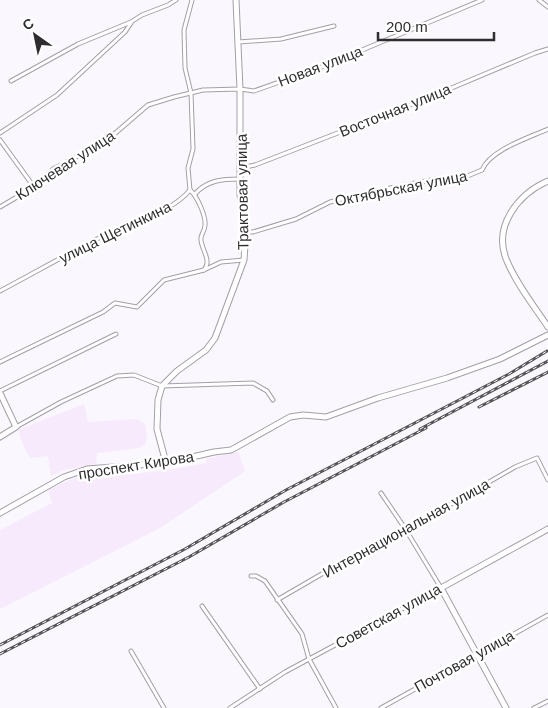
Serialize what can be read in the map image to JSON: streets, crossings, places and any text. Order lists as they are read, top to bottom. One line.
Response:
{"streets":{"street":["Новая улица","Восточная улица","Ключевая улица","Октябрьская улица","Трактовая улица","улица Щетинкина","проспект Кирова","Интернациональная улица","Советская улица","Почтовая улица"]},"crossings":[["Новая улица","Ключевая улица"],["Новая улица","Трактовая улица"],["Восточная улица","Трактовая улица"],["Ключевая улица","Трактовая улица"],["Октябрьская улица","Трактовая улица"]],"scale_bar":"200 m","north":"top left"}
